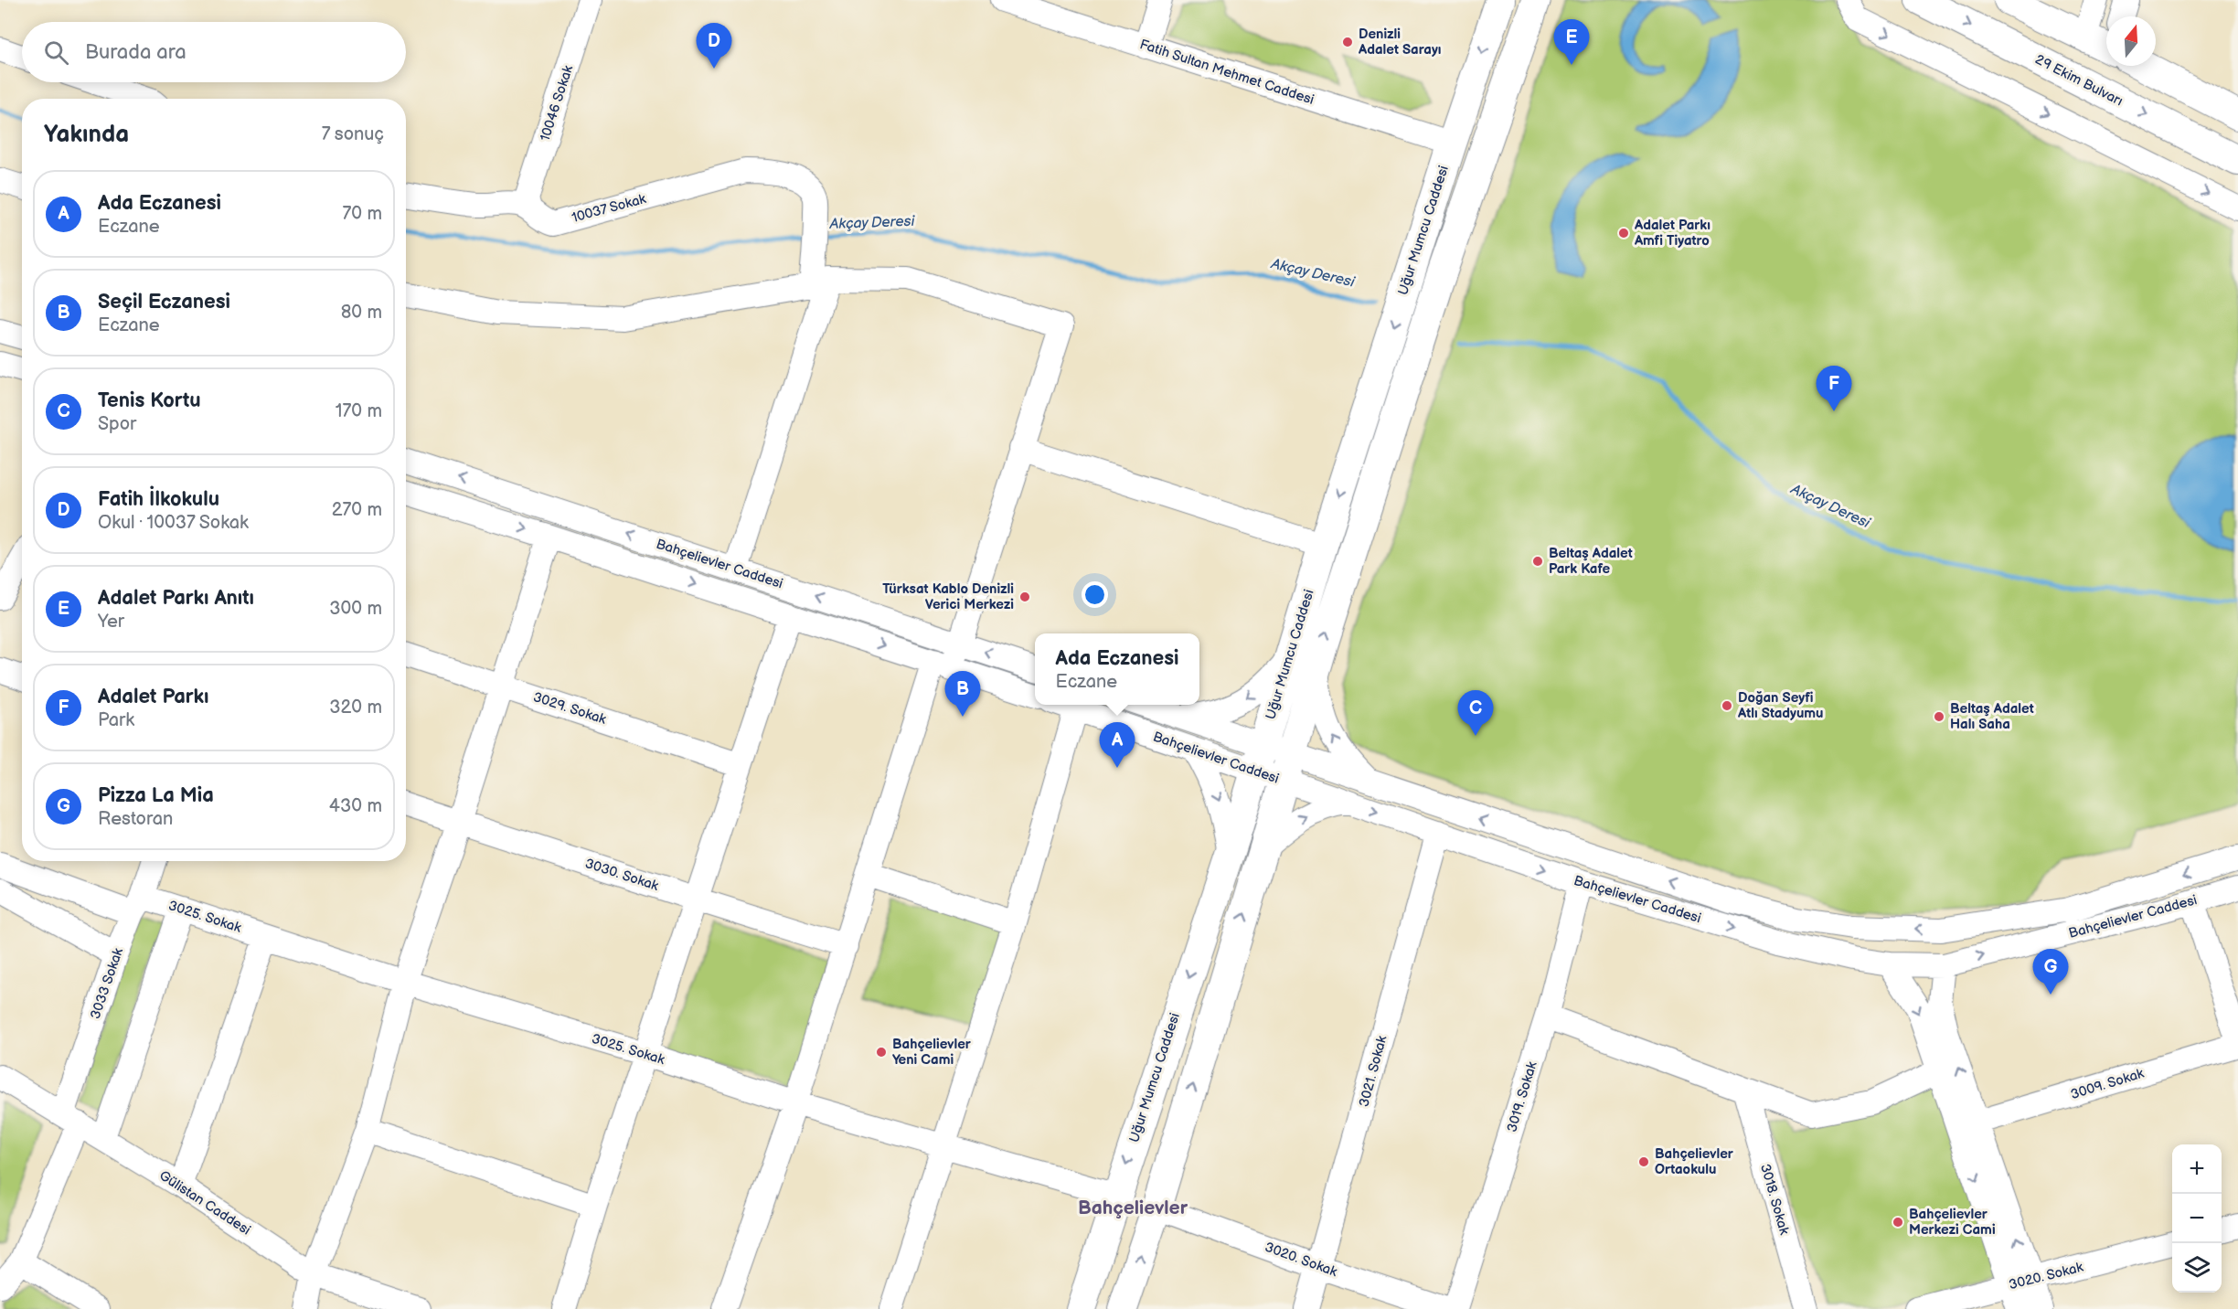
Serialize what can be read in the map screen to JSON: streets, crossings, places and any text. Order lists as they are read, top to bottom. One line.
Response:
{"streets":{"main road":["29 Ekim Bulvarı","Uğur Mumcu Caddesi"],"street":["Fatih Sultan Mehmet Caddesi","10046 Sokak","10037 Sokak","Bahçelievler Caddesi","3029. Sokak","3030. Sokak","3025. Sokak","3033 Sokak","3021. Sokak","3009. Sokak","3019. Sokak","3018. Sokak","Gülistan Caddesi","3020. Sokak"]},"crossings":[["Fatih Sultan Mehmet Caddesi","Uğur Mumcu Caddesi"],["10046 Sokak","10037 Sokak"],["Uğur Mumcu Caddesi","Bahçelievler Caddesi"],["Uğur Mumcu Caddesi","3025. Sokak"],["Uğur Mumcu Caddesi","3020. Sokak"],["Bahçelievler Caddesi","3021. Sokak"],["Bahçelievler Caddesi","3019. Sokak"],["3025. Sokak","3033 Sokak"],["3033 Sokak","Gülistan Caddesi"],["3021. Sokak","3020. Sokak"]],"districts":["Bahçelievler"],"water":["Akçay Deresi"],"places":["Denizli Adalet Sarayı","Adalet Parkı Amfi Tiyatro","Beltaş Adalet Park Kafe","Türksat Kablo Denizli Verici Merkezi","Doğan Seyfi Atlı Stadyumu","Beltaş Adalet Halı Saha","Bahçelievler Yeni Cami","Bahçelievler Ortaokulu","Bahçelievler Merkezi Cami"],"north":"top","page":{"pins":["E","D","F","B","C","A","G"],"search":"Burada ara","heading":["Yakında","7 sonuç"],"list":[{"mark":"A","name":"Ada Eczanesi","note":"Eczane","value":"70 m"},{"mark":"B","name":"Seçil Eczanesi","note":"Eczane","value":"80 m"},{"mark":"C","name":"Tenis Kortu","note":"Spor","value":"170 m"},{"mark":"D","name":"Fatih İlkokulu","note":"Okul · 10037 Sokak","value":"270 m"},{"mark":"E","name":"Adalet Parkı Anıtı","note":"Yer","value":"300 m"},{"mark":"F","name":"Adalet Parkı","note":"Park","value":"320 m"},{"mark":"G","name":"Pizza La Mia","note":"Restoran","value":"430 m"}],"popup":["Ada Eczanesi","Eczane"],"map_buttons":["+","−"]}}
